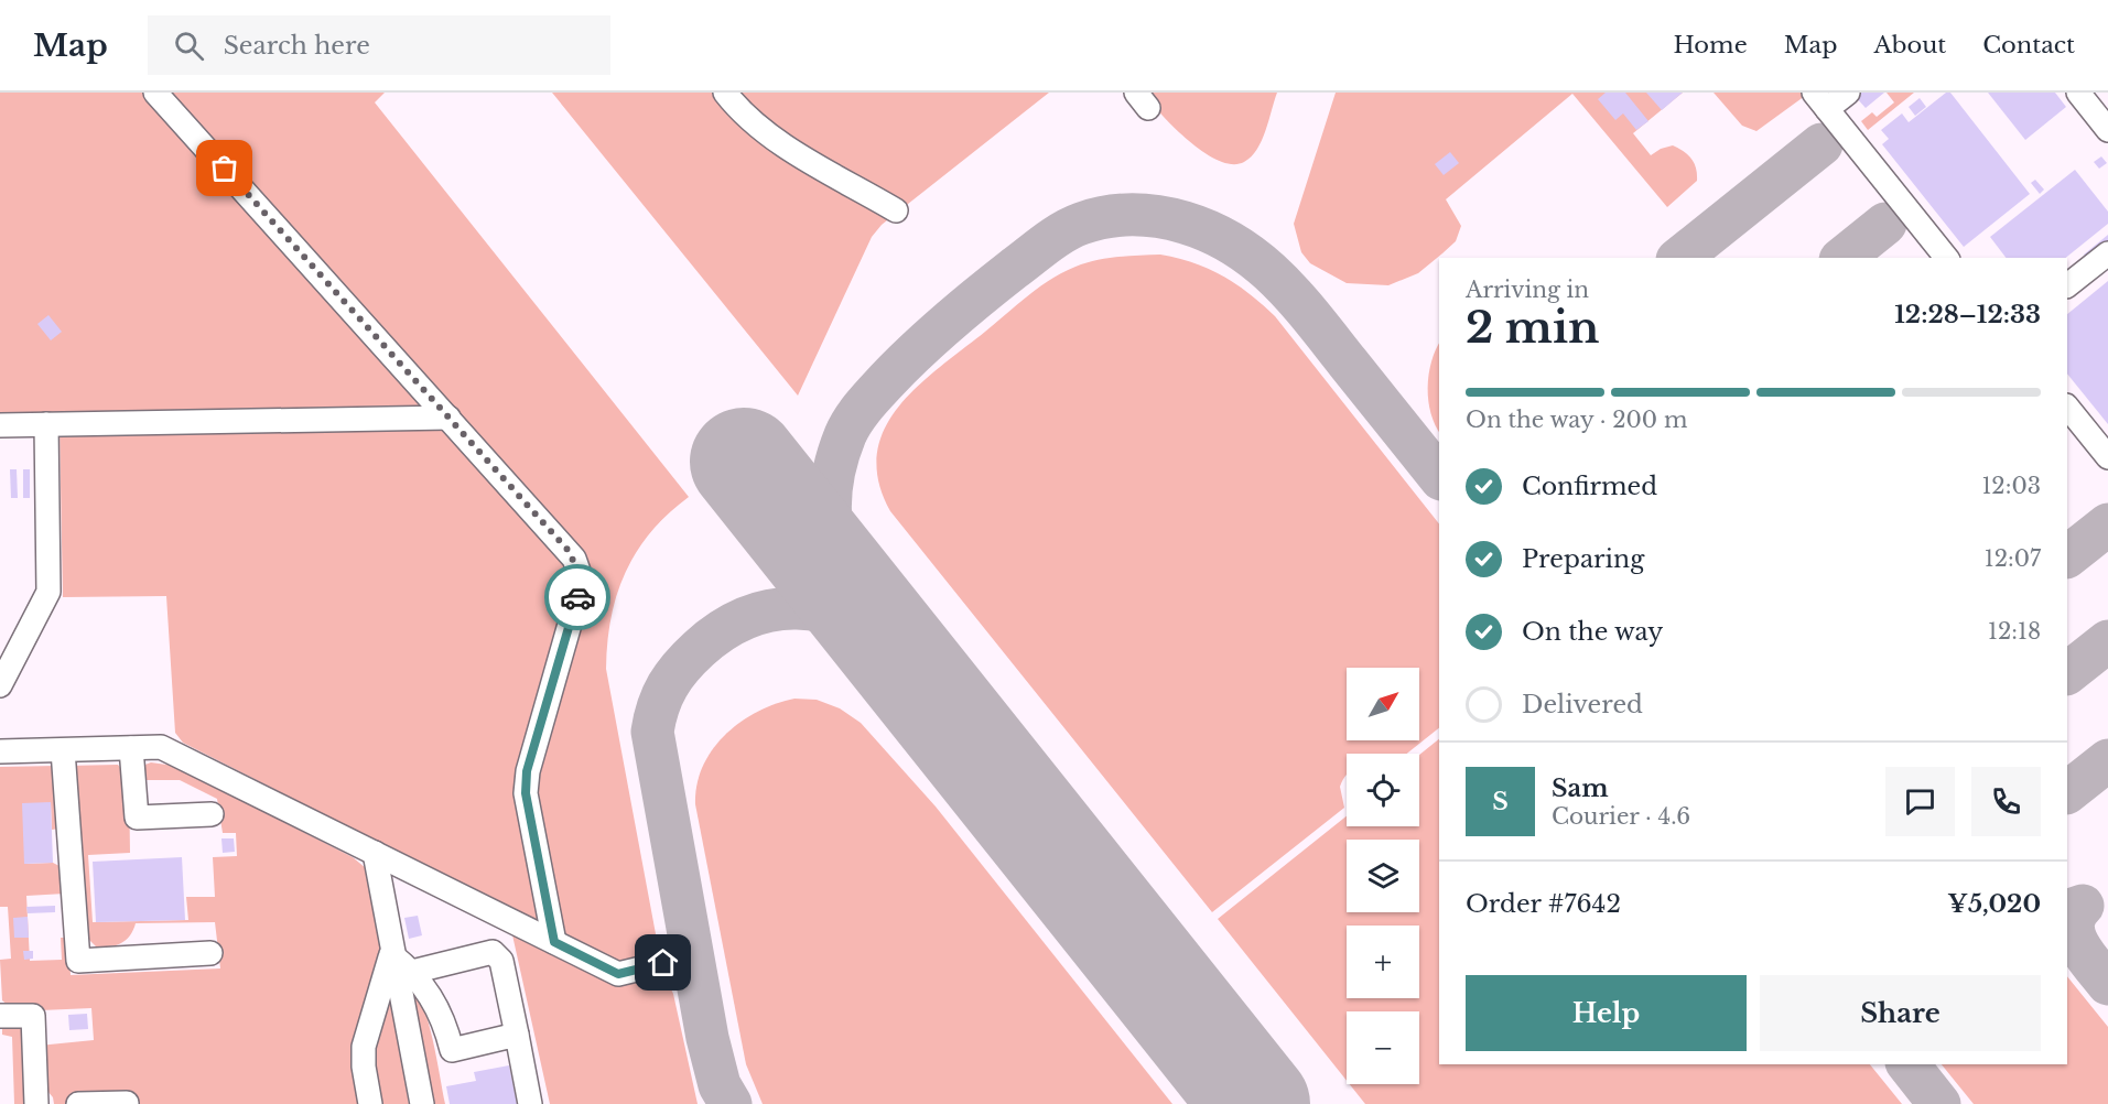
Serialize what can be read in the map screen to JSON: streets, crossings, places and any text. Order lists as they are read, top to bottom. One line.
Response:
{"north":"top right","page":{"header":"Map","search":"Search here","nav":["Home","Map","About","Contact"],"heading":["2 min","Arriving in","12:28–12:33"],"panel":["Sam","Courier · 4.6","Order #7642","¥5,020"],"bar":"On the way · 200 m","list":[["Confirmed","12:03"],["Preparing","12:07"],["On the way","12:18"],"Delivered"],"map_buttons":["+","−"],"round":"S","buttons":["Help","Share"]}}
